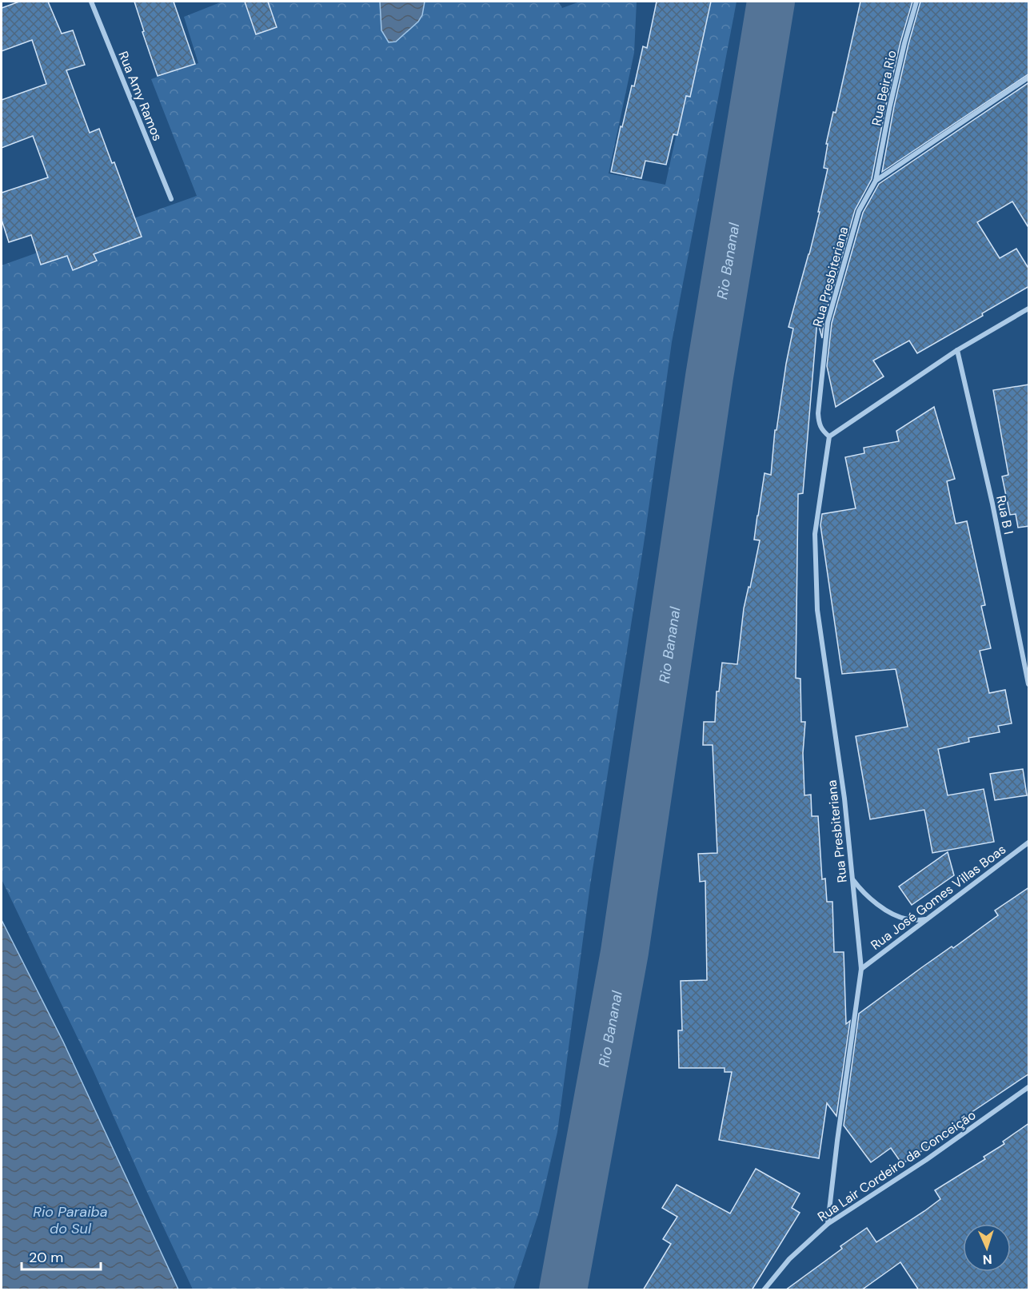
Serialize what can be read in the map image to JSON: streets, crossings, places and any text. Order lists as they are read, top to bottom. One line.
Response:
{"streets":{"street":["Rua Beira Rio","Rua Amy Ramos","Rua Presbiteriana","Rua B I","Rua José Gomes Villas Boas","Rua Lair Cordeiro da Conceição"]},"crossings":[["Rua Beira Rio","Rua Presbiteriana"],["Rua Presbiteriana","Rua José Gomes Villas Boas"],["Rua Presbiteriana","Rua Lair Cordeiro da Conceição"]],"water":["Rio Bananal","Rio Paraiba do Sul"],"scale_bar":"20 m","north":"bottom"}
